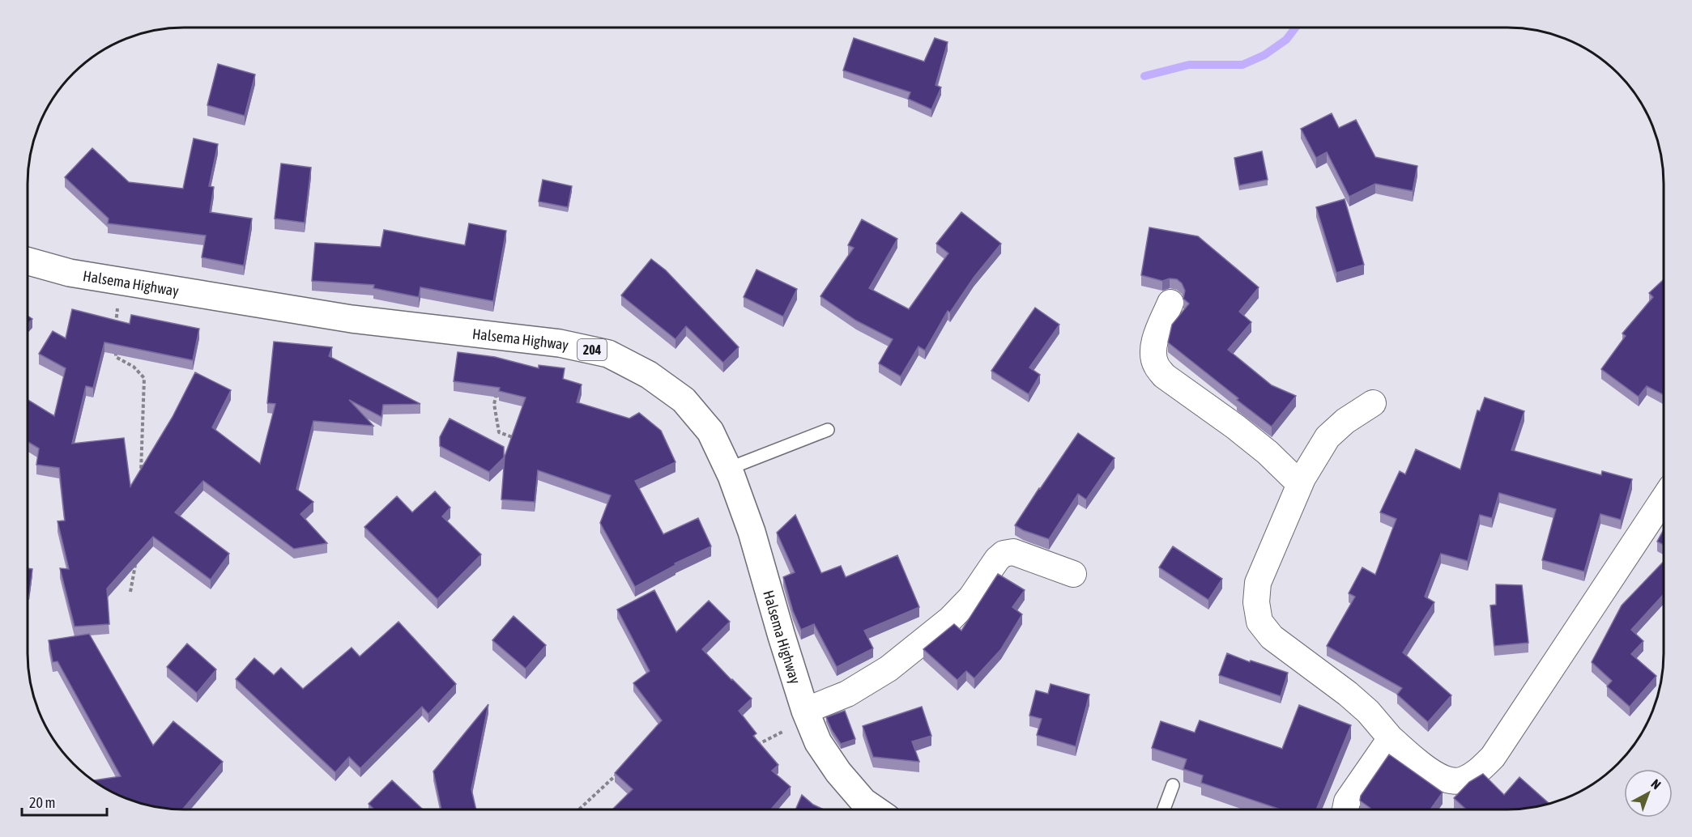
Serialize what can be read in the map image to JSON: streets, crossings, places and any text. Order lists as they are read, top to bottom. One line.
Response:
{"streets":{"highway":["Halsema Highway","204"]},"scale_bar":"20 m","north":"top right"}
